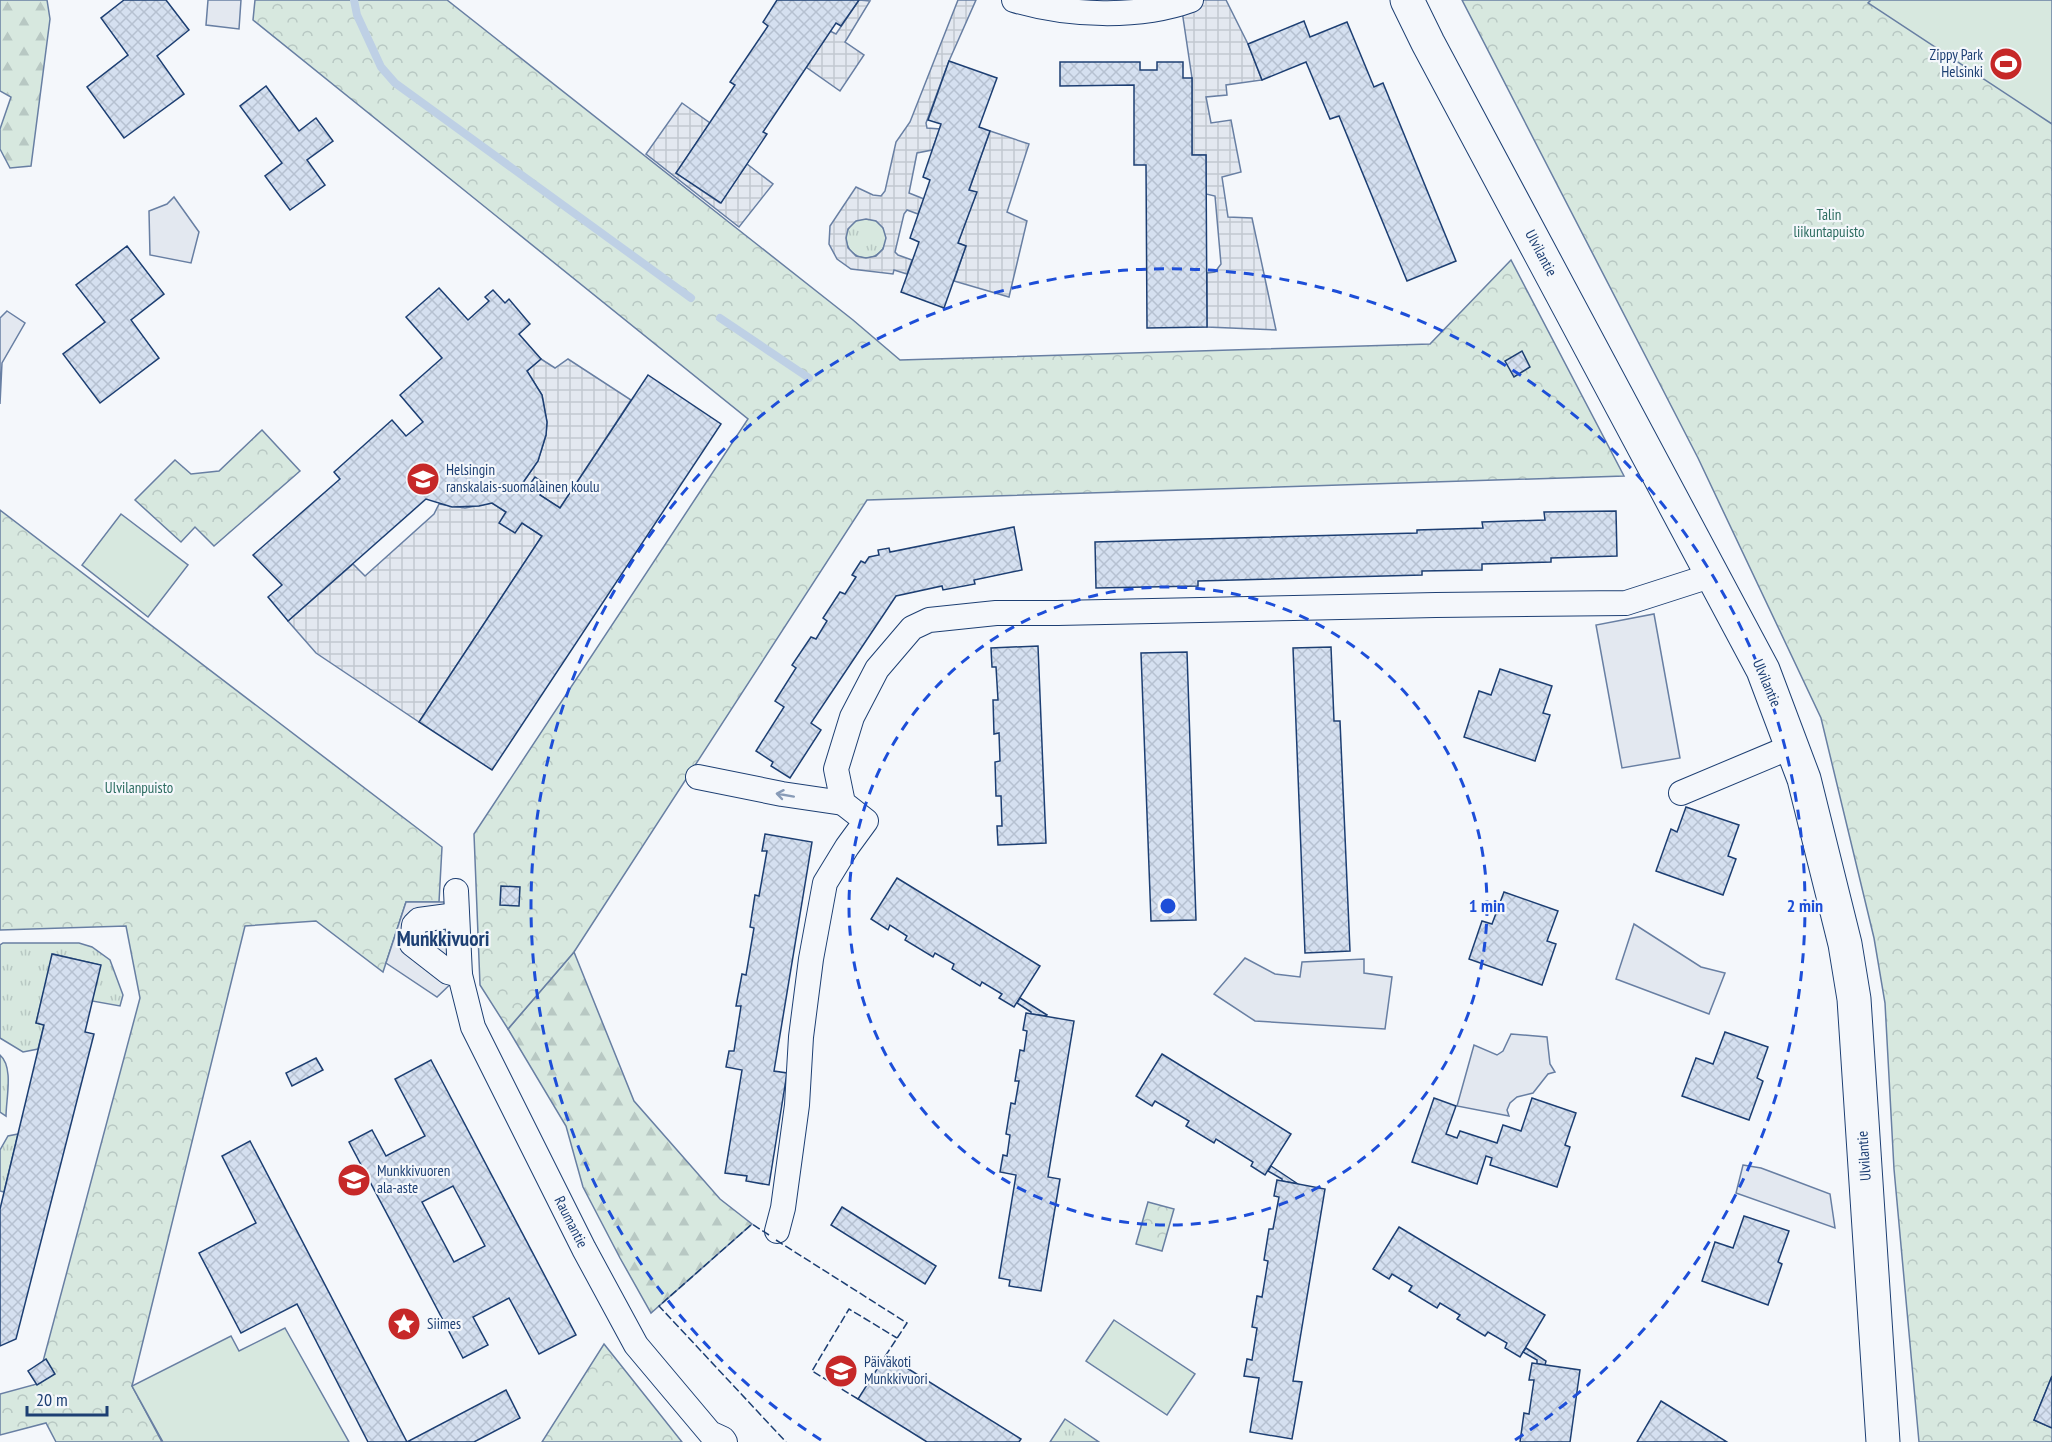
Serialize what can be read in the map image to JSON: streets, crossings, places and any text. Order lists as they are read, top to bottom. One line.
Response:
{"streets":{"street":["Ulvilantie","Raumantie"]},"districts":["Munkkivuori"],"parks":["Talin liikuntapuisto","Ulvilanpuisto"],"places":{"sports":["Zippy Park Helsinki"],"school or university":["Helsingin ranskalais-suomalainen koulu","Munkkivuoren ala-aste","Päiväkoti Munkkivuori"],"place":["Siimes"]},"scale_bar":"20 m","rings":["1 min","2 min"]}
